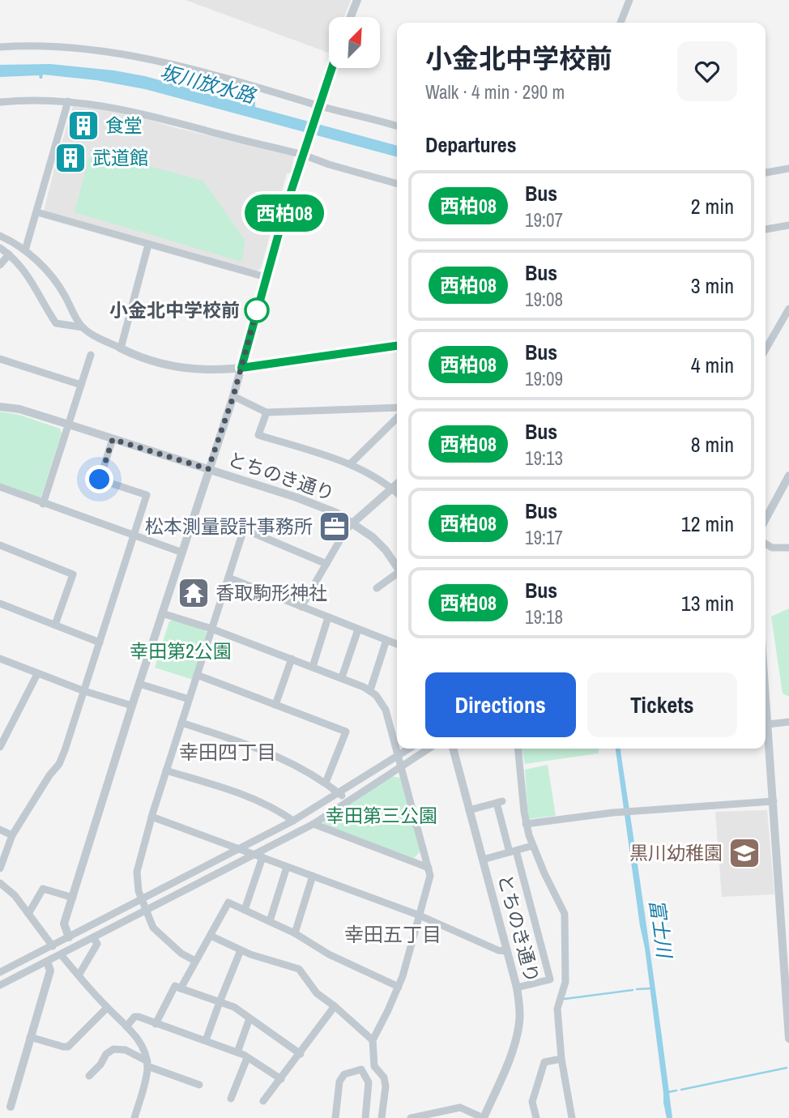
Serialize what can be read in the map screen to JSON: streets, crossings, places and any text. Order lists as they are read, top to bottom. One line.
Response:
{"streets":{"street":["とちのき通り"]},"districts":["幸田四丁目","幸田五丁目"],"water":["坂川放水路","富士川"],"parks":["幸田第2公園","幸田第三公園"],"places":{"building":["食堂","武道館"],"other":["小金北中学校前"],"office":["松本測量設計事務所"],"temple":["香取駒形神社"],"school or university":["黒川幼稚園"]},"lines":["bus line 西柏08"],"north":"top right","page":{"on_map":"西柏08","heading":[["小金北中学校前","Walk · 4 min · 290 m"],"Departures"],"list":[{"mark":"西柏08","name":"Bus","note":"19:07","value":"2 min"},{"mark":"西柏08","name":"Bus","note":"19:08","value":"3 min"},{"mark":"西柏08","name":"Bus","note":"19:09","value":"4 min"},{"mark":"西柏08","name":"Bus","note":"19:13","value":"8 min"},{"mark":"西柏08","name":"Bus","note":"19:17","value":"12 min"},{"mark":"西柏08","name":"Bus","note":"19:18","value":"13 min"}],"buttons":["Directions","Tickets"]}}
